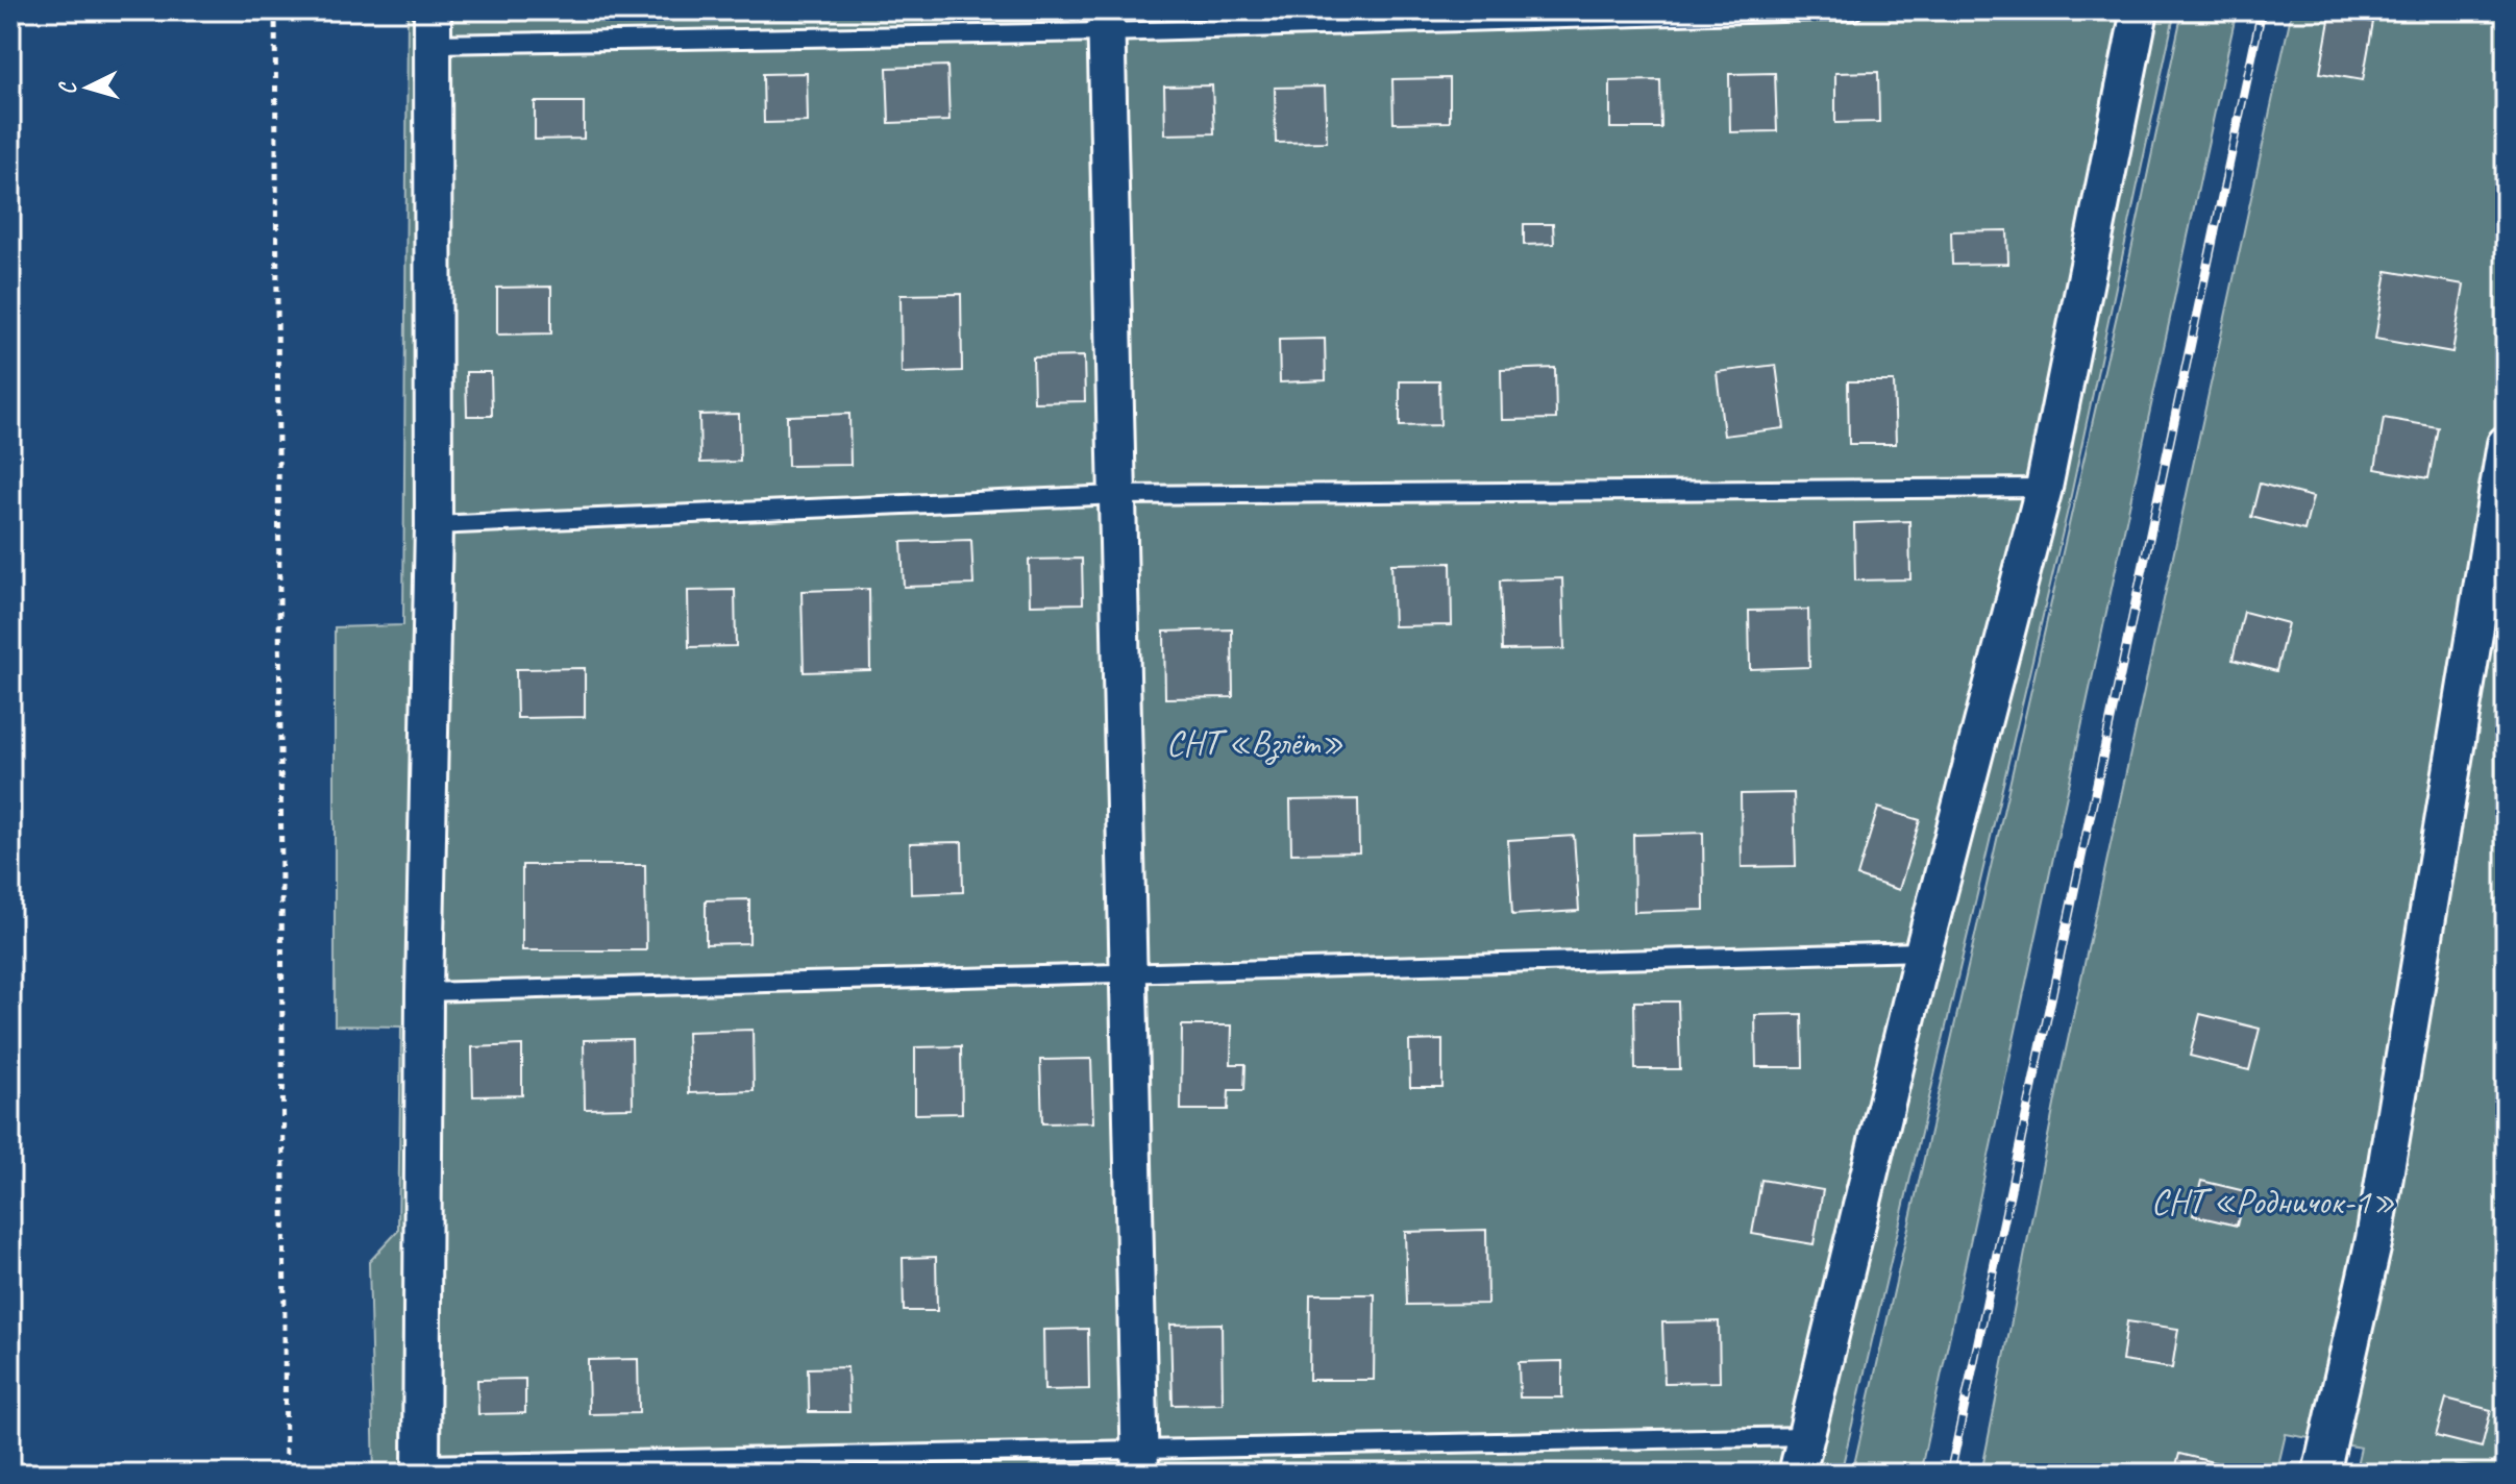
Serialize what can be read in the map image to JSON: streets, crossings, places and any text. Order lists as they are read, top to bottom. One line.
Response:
{"parks":["СНТ «Взлёт»","СНТ «Родничок-1»"],"north":"left"}
